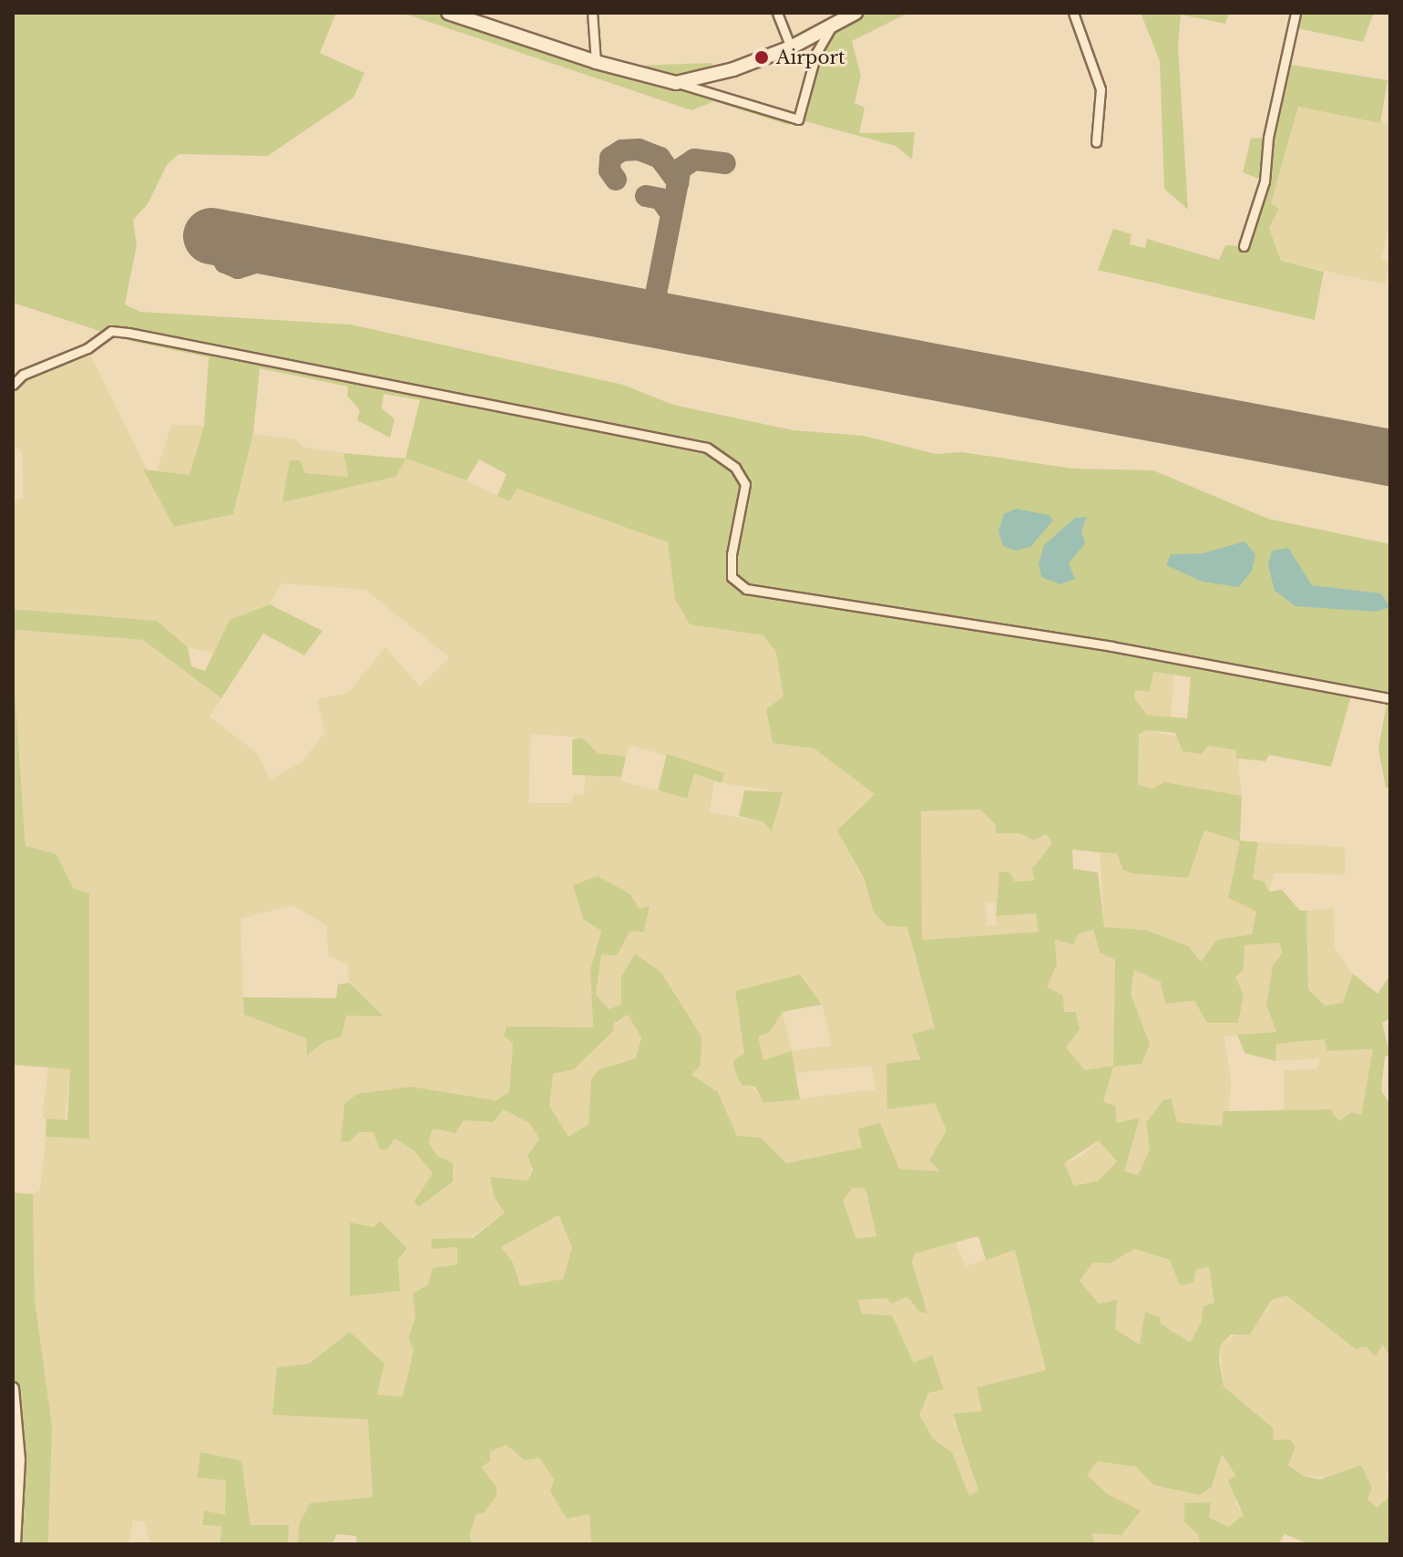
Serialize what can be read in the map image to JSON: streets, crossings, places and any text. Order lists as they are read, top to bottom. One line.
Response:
{"places":["Airport"]}
